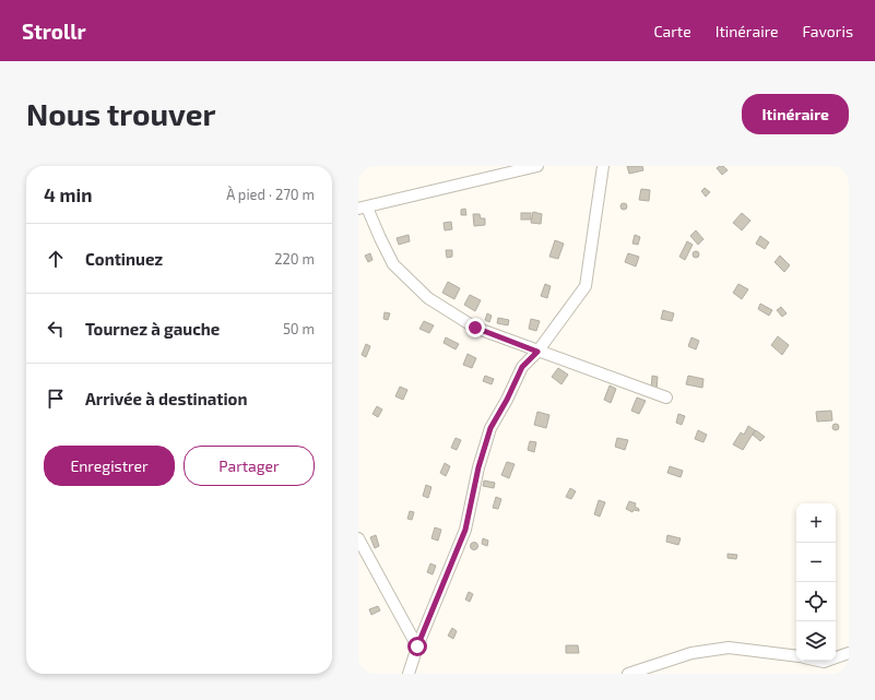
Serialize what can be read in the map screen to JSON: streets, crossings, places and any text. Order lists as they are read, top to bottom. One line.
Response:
{"page":{"header":"Strollr","nav":["Carte","Itinéraire","Favoris"],"buttons":["Itinéraire",["Enregistrer","Partager"]],"title":"Nous trouver","heading":["4 min","À pied · 270 m"],"list":[["Continuez","220 m"],["Tournez à gauche","50 m"],"Arrivée à destination"],"map_buttons":["+","−"]}}
